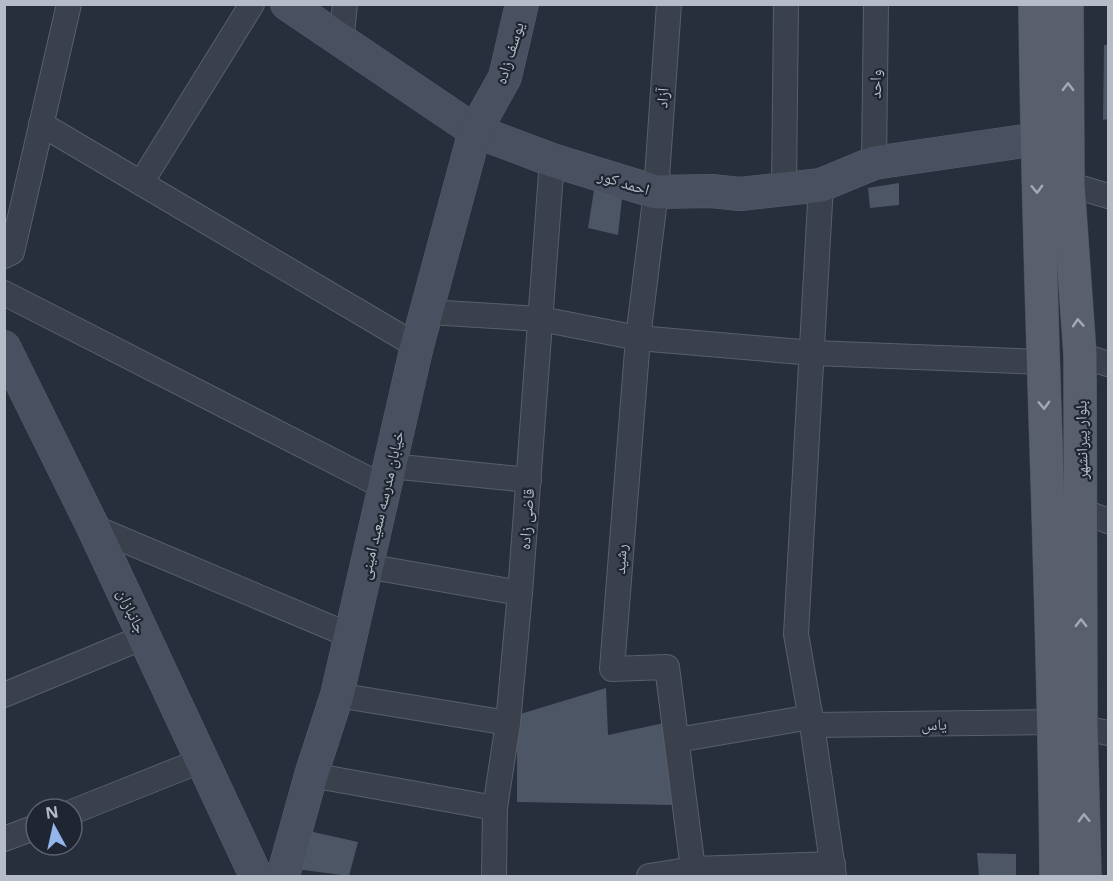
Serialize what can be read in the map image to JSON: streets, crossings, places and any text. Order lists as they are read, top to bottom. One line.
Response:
{"streets":{"main road":["بلوار پیرانشهر"],"street":["یوسف زاده","واحد","آزاد","احمد کور","خیابان مدرسه سعید امینی","قاضی زاده","رشید","جانبازان","یاس"]},"crossings":[["یوسف زاده","احمد کور"],["یوسف زاده","خیابان مدرسه سعید امینی"],["واحد","احمد کور"],["آزاد","احمد کور"],["آزاد","رشید"],["احمد کور","بلوار پیرانشهر"],["احمد کور","خیابان مدرسه سعید امینی"],["احمد کور","قاضی زاده"],["احمد کور","رشید"],["بلوار پیرانشهر","یاس"],["رشید","یاس"]],"north":"top"}
